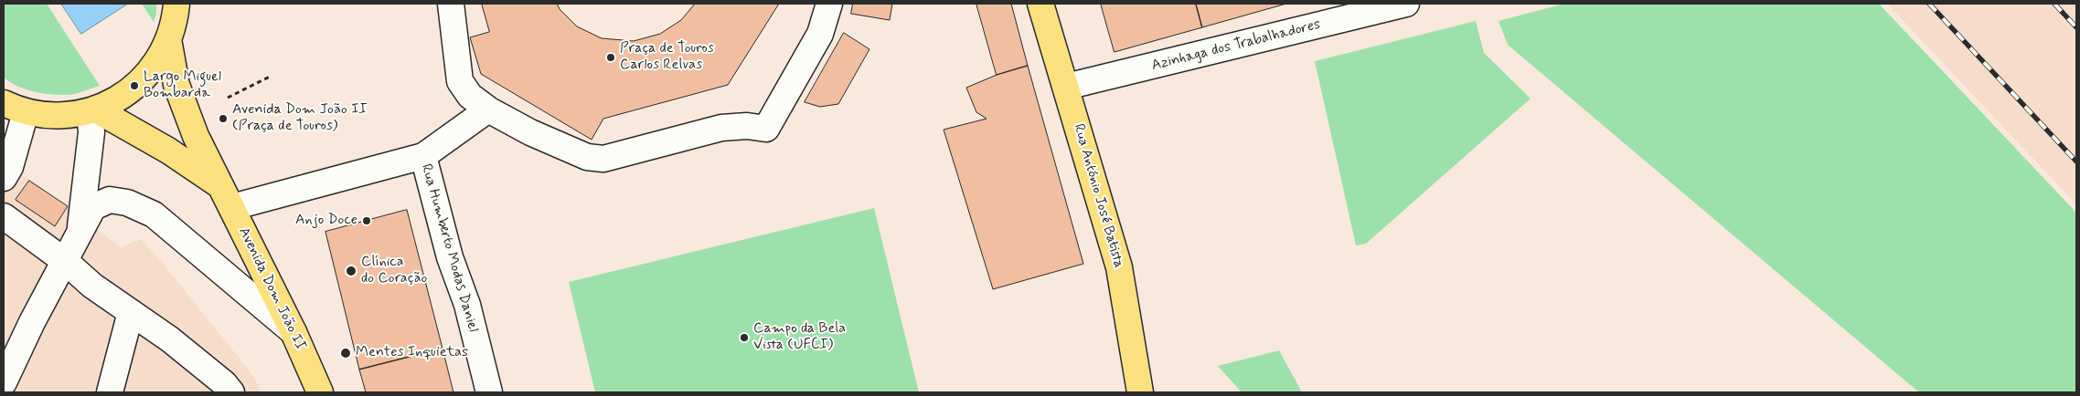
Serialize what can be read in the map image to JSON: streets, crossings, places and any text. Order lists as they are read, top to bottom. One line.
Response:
{"streets":{"main road":["Rua António José Batista","Avenida Dom João II"],"street":["Azinhaga dos Trabalhadores","Rua Humberto Modas Daniel"]},"crossings":[["Azinhaga dos Trabalhadores","Rua António José Batista"],["Rua Humberto Modas Daniel","Avenida Dom João II"]],"places":["Praça de Touros Carlos Relvas","Largo Miguel Bombarda","Avenida Dom João II (Praça de Touros)","Anjo Doce","Clínica do Coração","Campo da Bela Vista (UFCI)","Mentes Inquietas"]}
